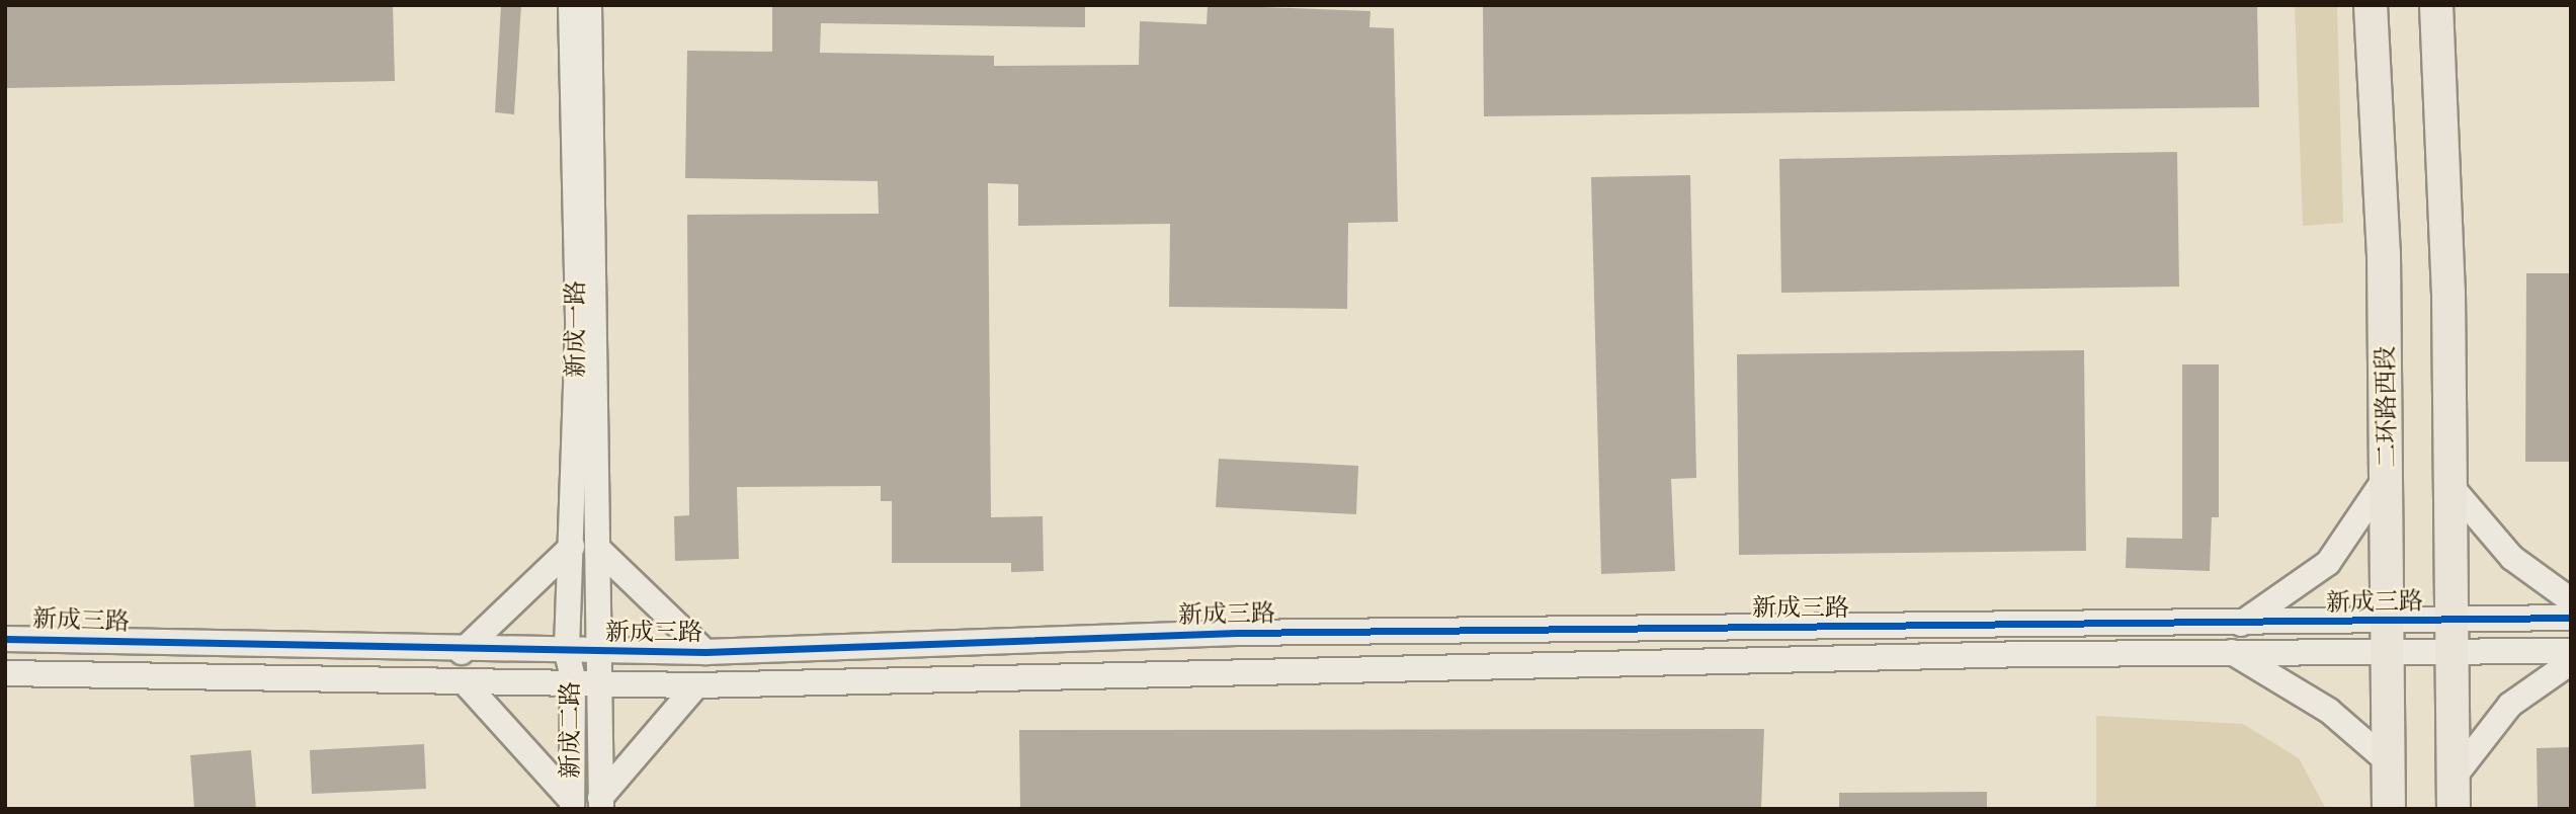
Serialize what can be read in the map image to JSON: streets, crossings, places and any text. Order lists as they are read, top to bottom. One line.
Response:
{"streets":{"main road":["二环路西段"],"street":["新成一路","新成三路","新成二路"]},"crossings":[["新成一路","新成三路"],["新成一路","新成二路"],["二环路西段","新成三路"],["新成三路","新成二路"]]}
